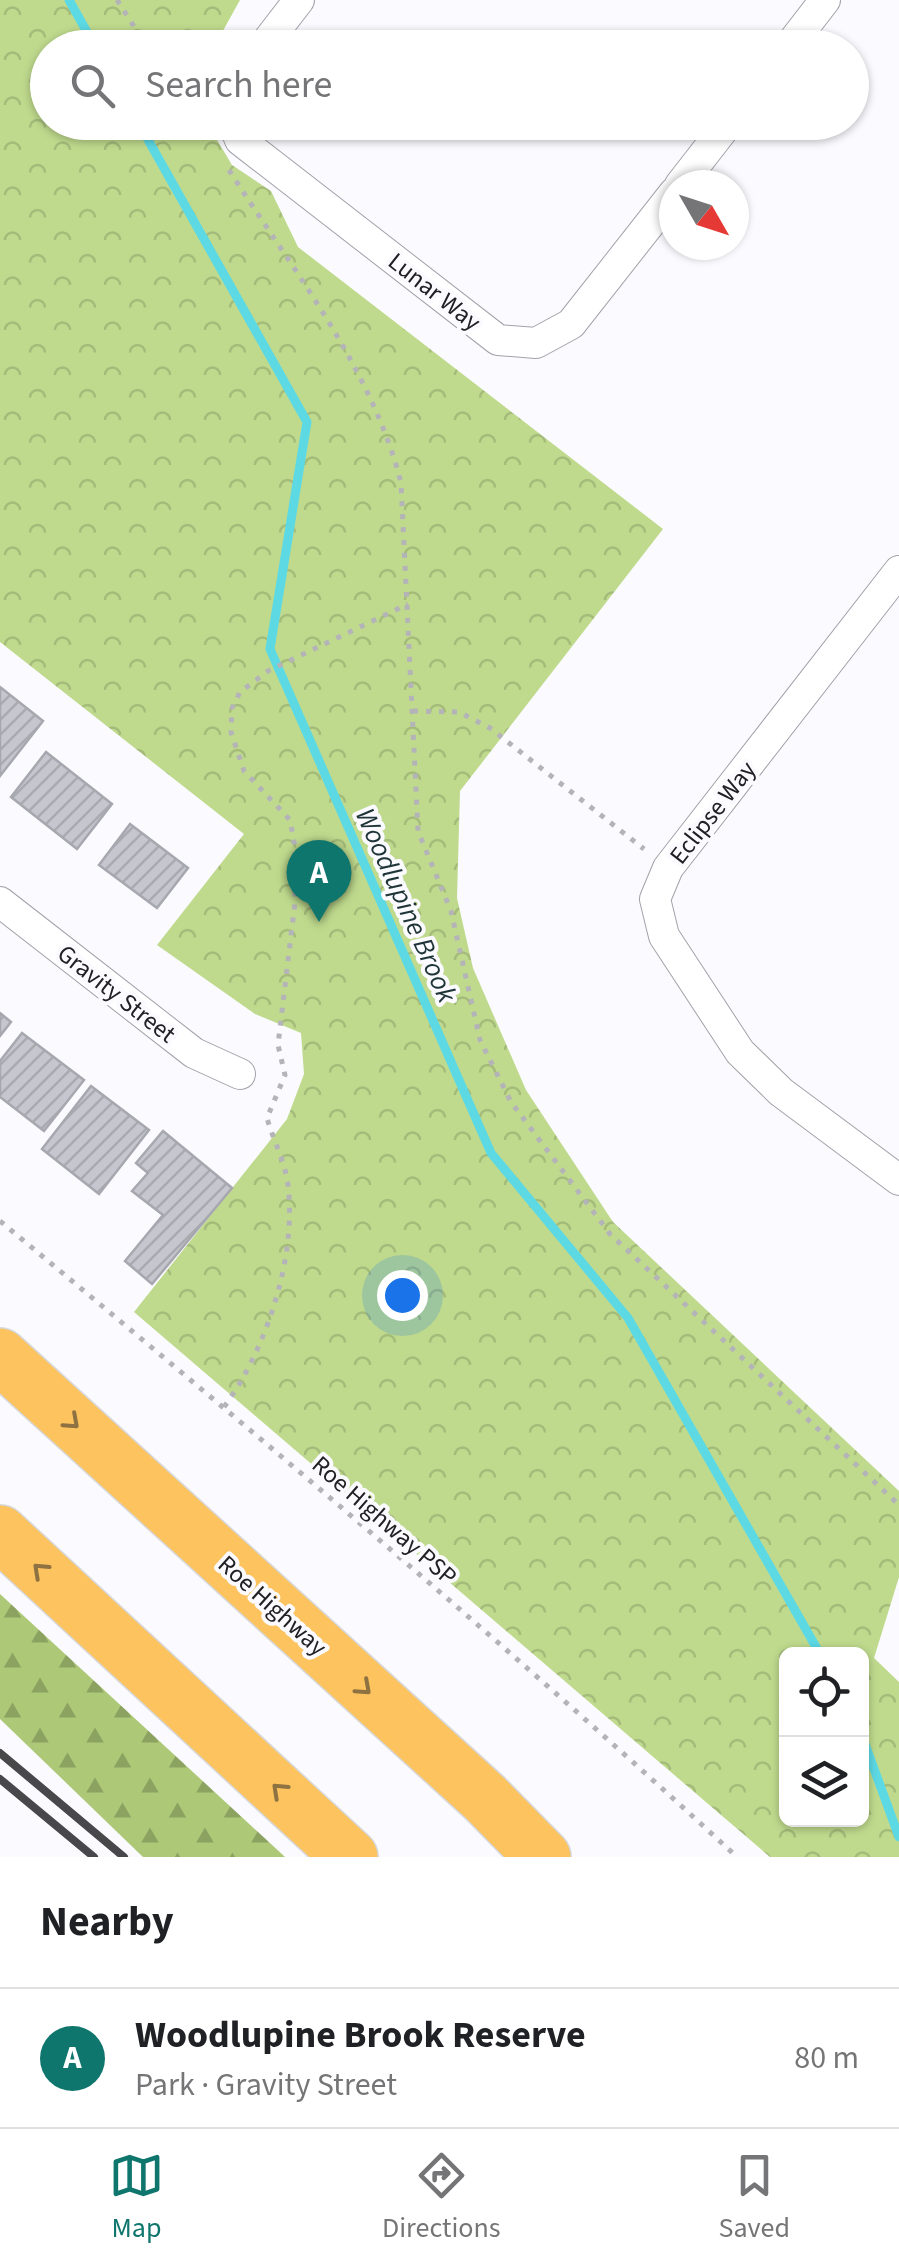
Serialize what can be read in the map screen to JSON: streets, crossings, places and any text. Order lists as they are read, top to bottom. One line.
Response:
{"streets":{"highway":["Roe Highway"],"street":["Lunar Way","Eclipse Way","Gravity Street"],"path":["Roe Highway PSP"]},"water":["Woodlupine Brook"],"north":"bottom right","page":{"search":"Search here","pins":"A","heading":"Nearby","list":[{"mark":"A","name":"Woodlupine Brook Reserve","note":"Park · Gravity Street","value":"80 m"}],"nav":["Map","Directions","Saved"]}}
